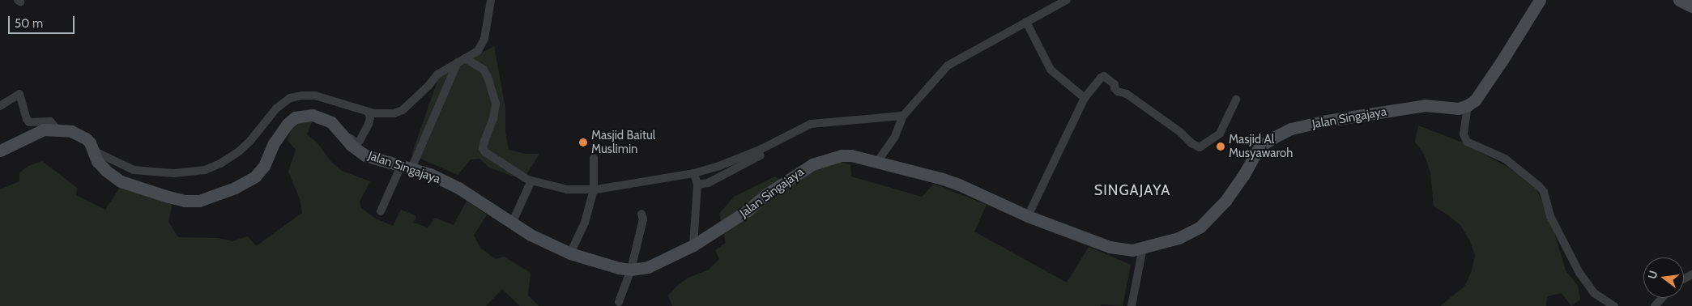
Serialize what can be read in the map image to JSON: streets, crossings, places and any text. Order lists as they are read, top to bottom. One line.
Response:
{"streets":{"street":["Jalan Singajaya"]},"districts":["SINGAJAYA"],"places":["Masjid Baitul Muslimin","Masjid Al Musyawaroh"],"scale_bar":"50 m","north":"left"}
